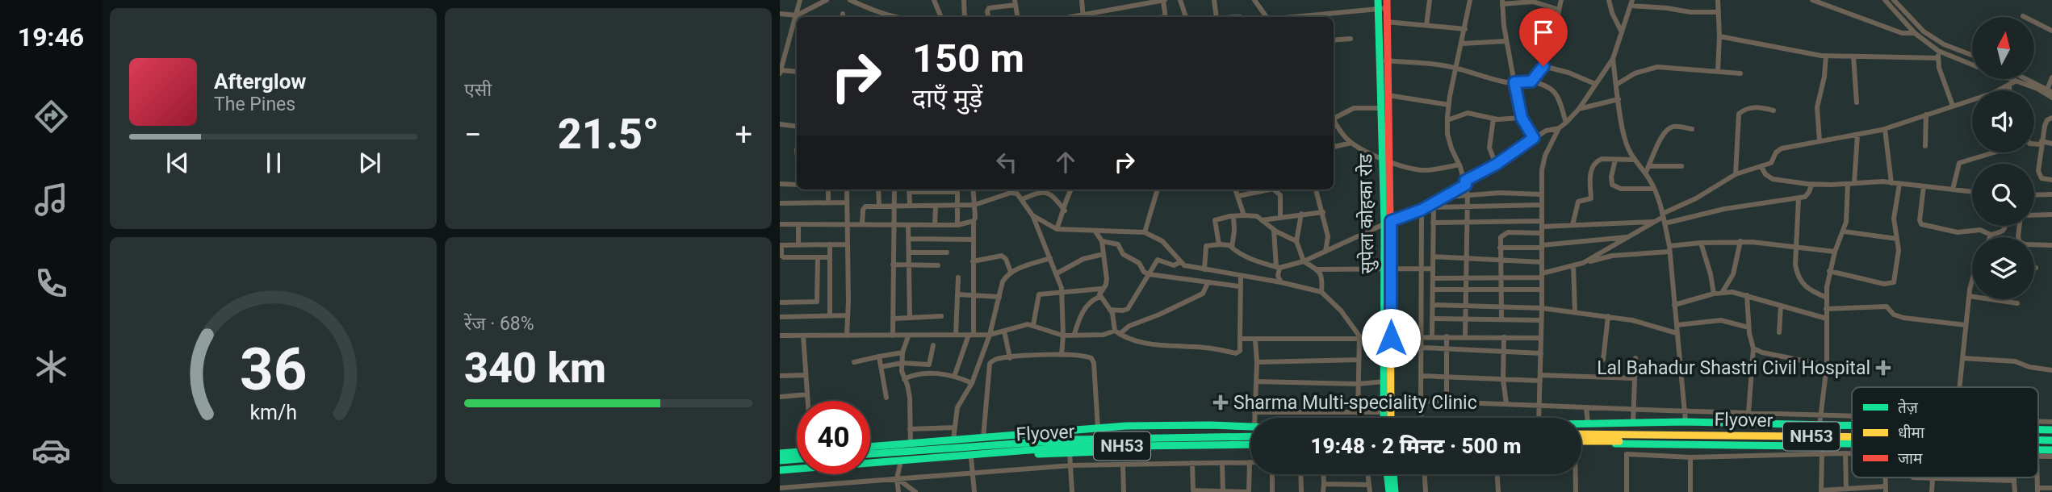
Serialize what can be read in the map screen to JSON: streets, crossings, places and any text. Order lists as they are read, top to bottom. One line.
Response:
{"streets":{"main road":["सुपेला कोहका रोड","Flyover","NH53"]},"places":{"health":["Lal Bahadur Shastri Civil Hospital","Sharma Multi-speciality Clinic"]},"legend":["तेज़","धीमा","जाम"],"north":"top","page":{"tabs":"19:46","tile":["एसी",["रेंज · 68%","340 km"]],"turn":["150 m","दाएँ मुड़ें"],"song":["Afterglow","The Pines"],"heat":["−","21.5°","+"],"limit":"40","trip":"19:48 · 2 मिनट · 500 m","gauge":["36","km/h"]}}
